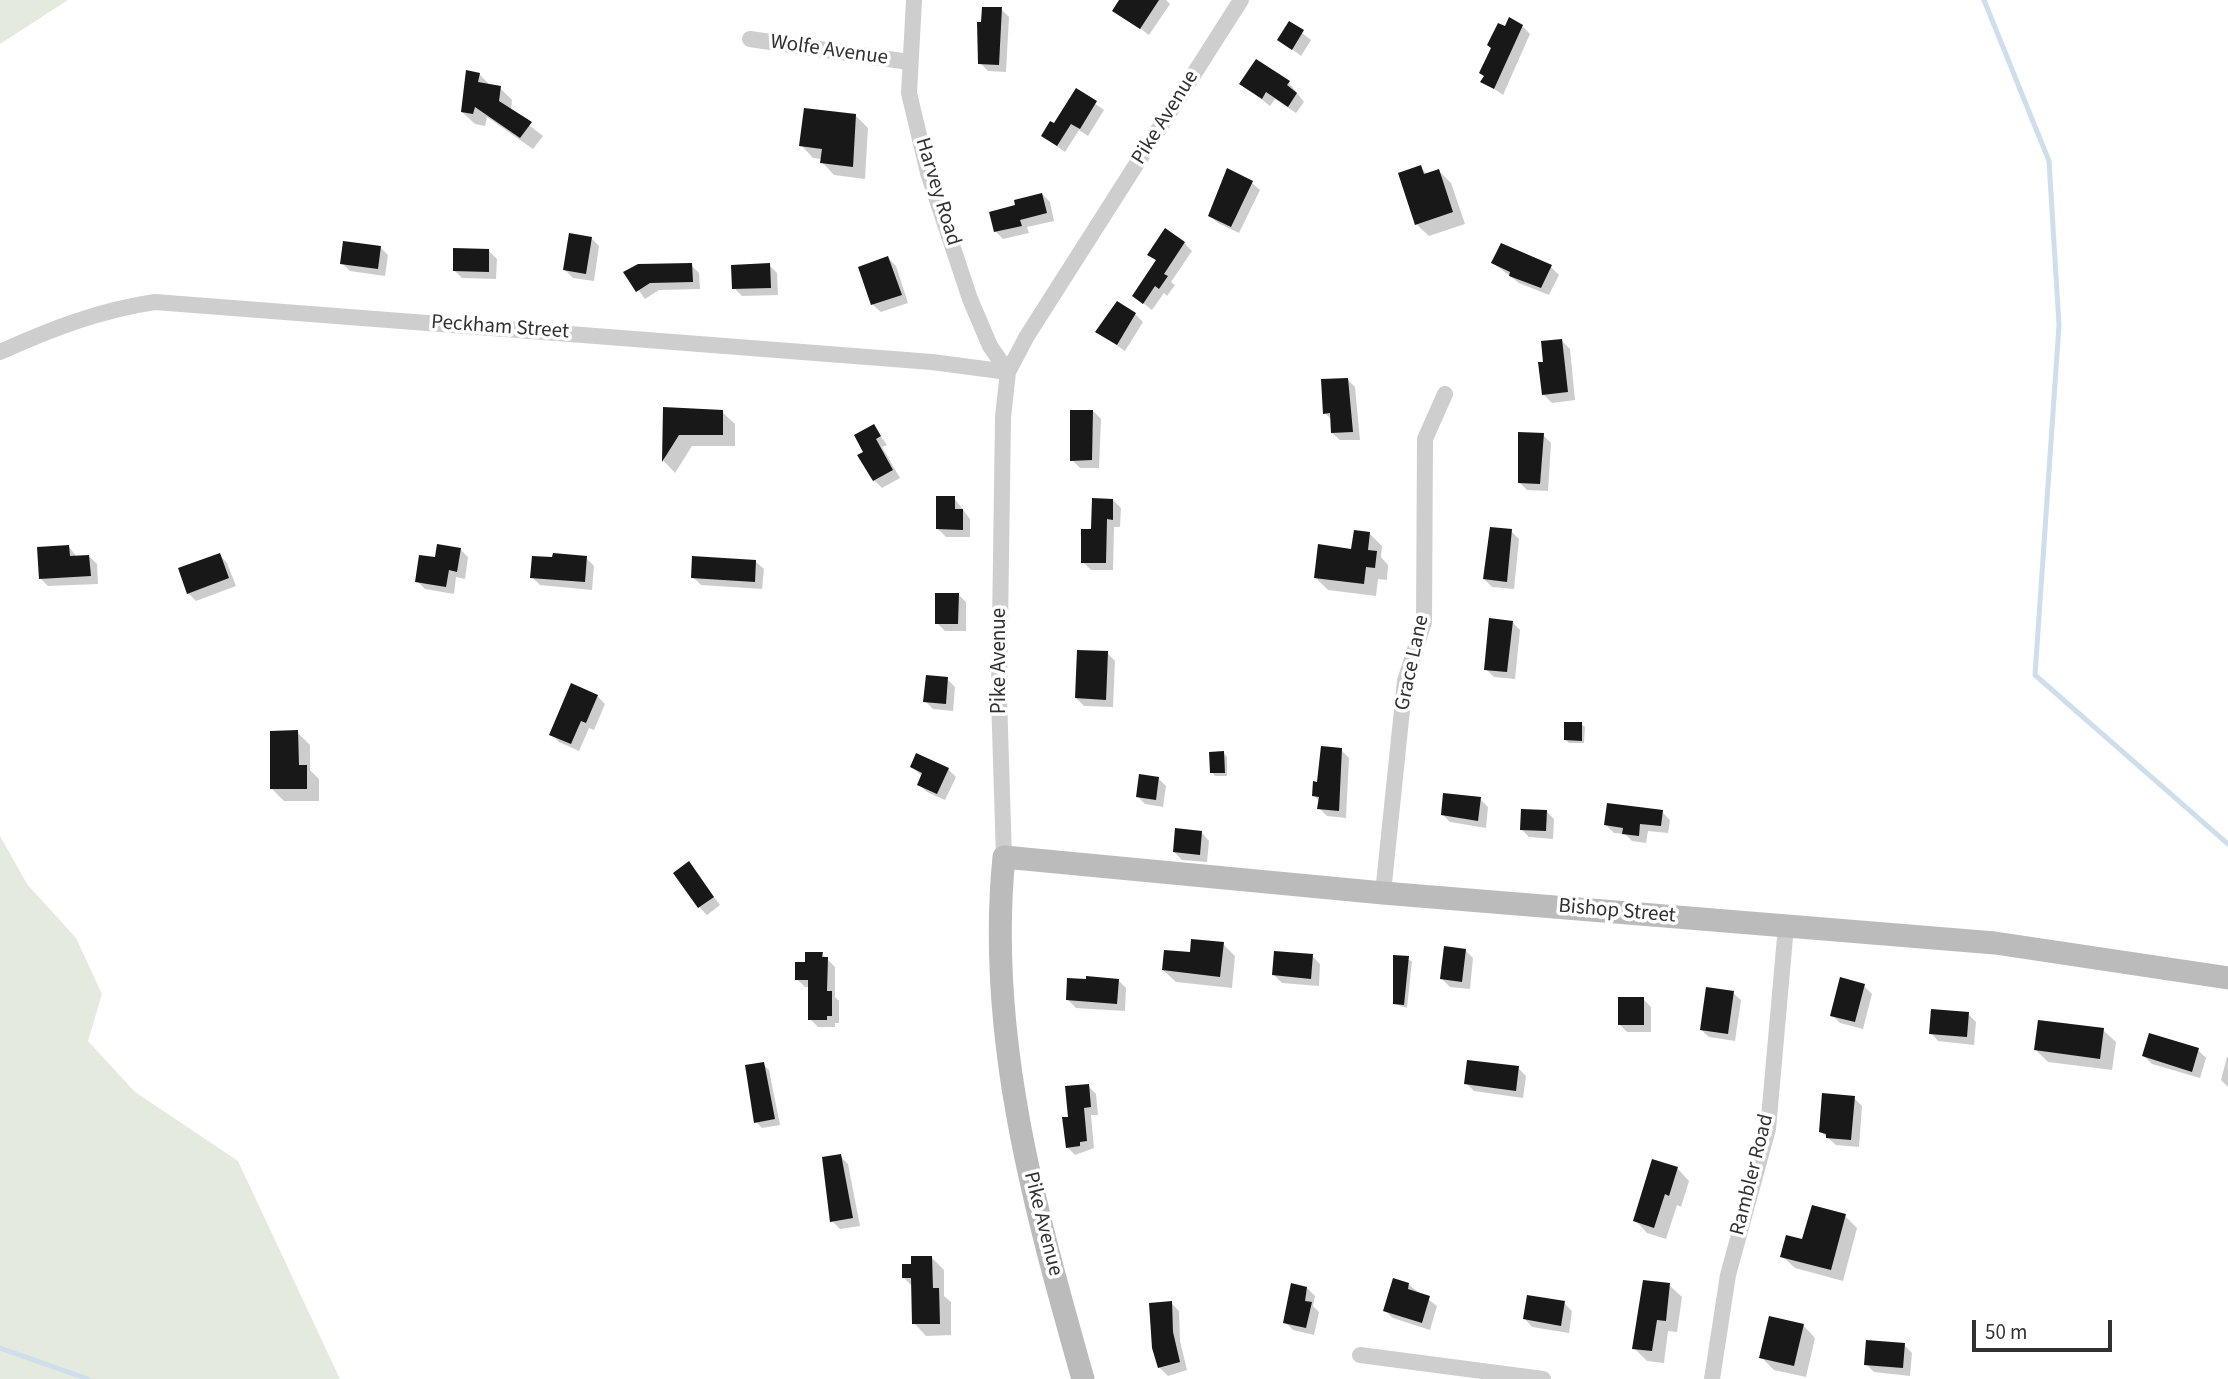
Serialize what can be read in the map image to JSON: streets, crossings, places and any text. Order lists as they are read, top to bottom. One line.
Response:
{"streets":{"street":["Wolfe Avenue","Pike Avenue","Harvey Road","Peckham Street","Grace Lane","Bishop Street","Rambler Road"]},"crossings":[["Wolfe Avenue","Harvey Road"],["Pike Avenue","Harvey Road"],["Pike Avenue","Peckham Street"],["Pike Avenue","Bishop Street"],["Harvey Road","Peckham Street"],["Grace Lane","Bishop Street"],["Bishop Street","Rambler Road"]],"scale_bar":"50 m"}
